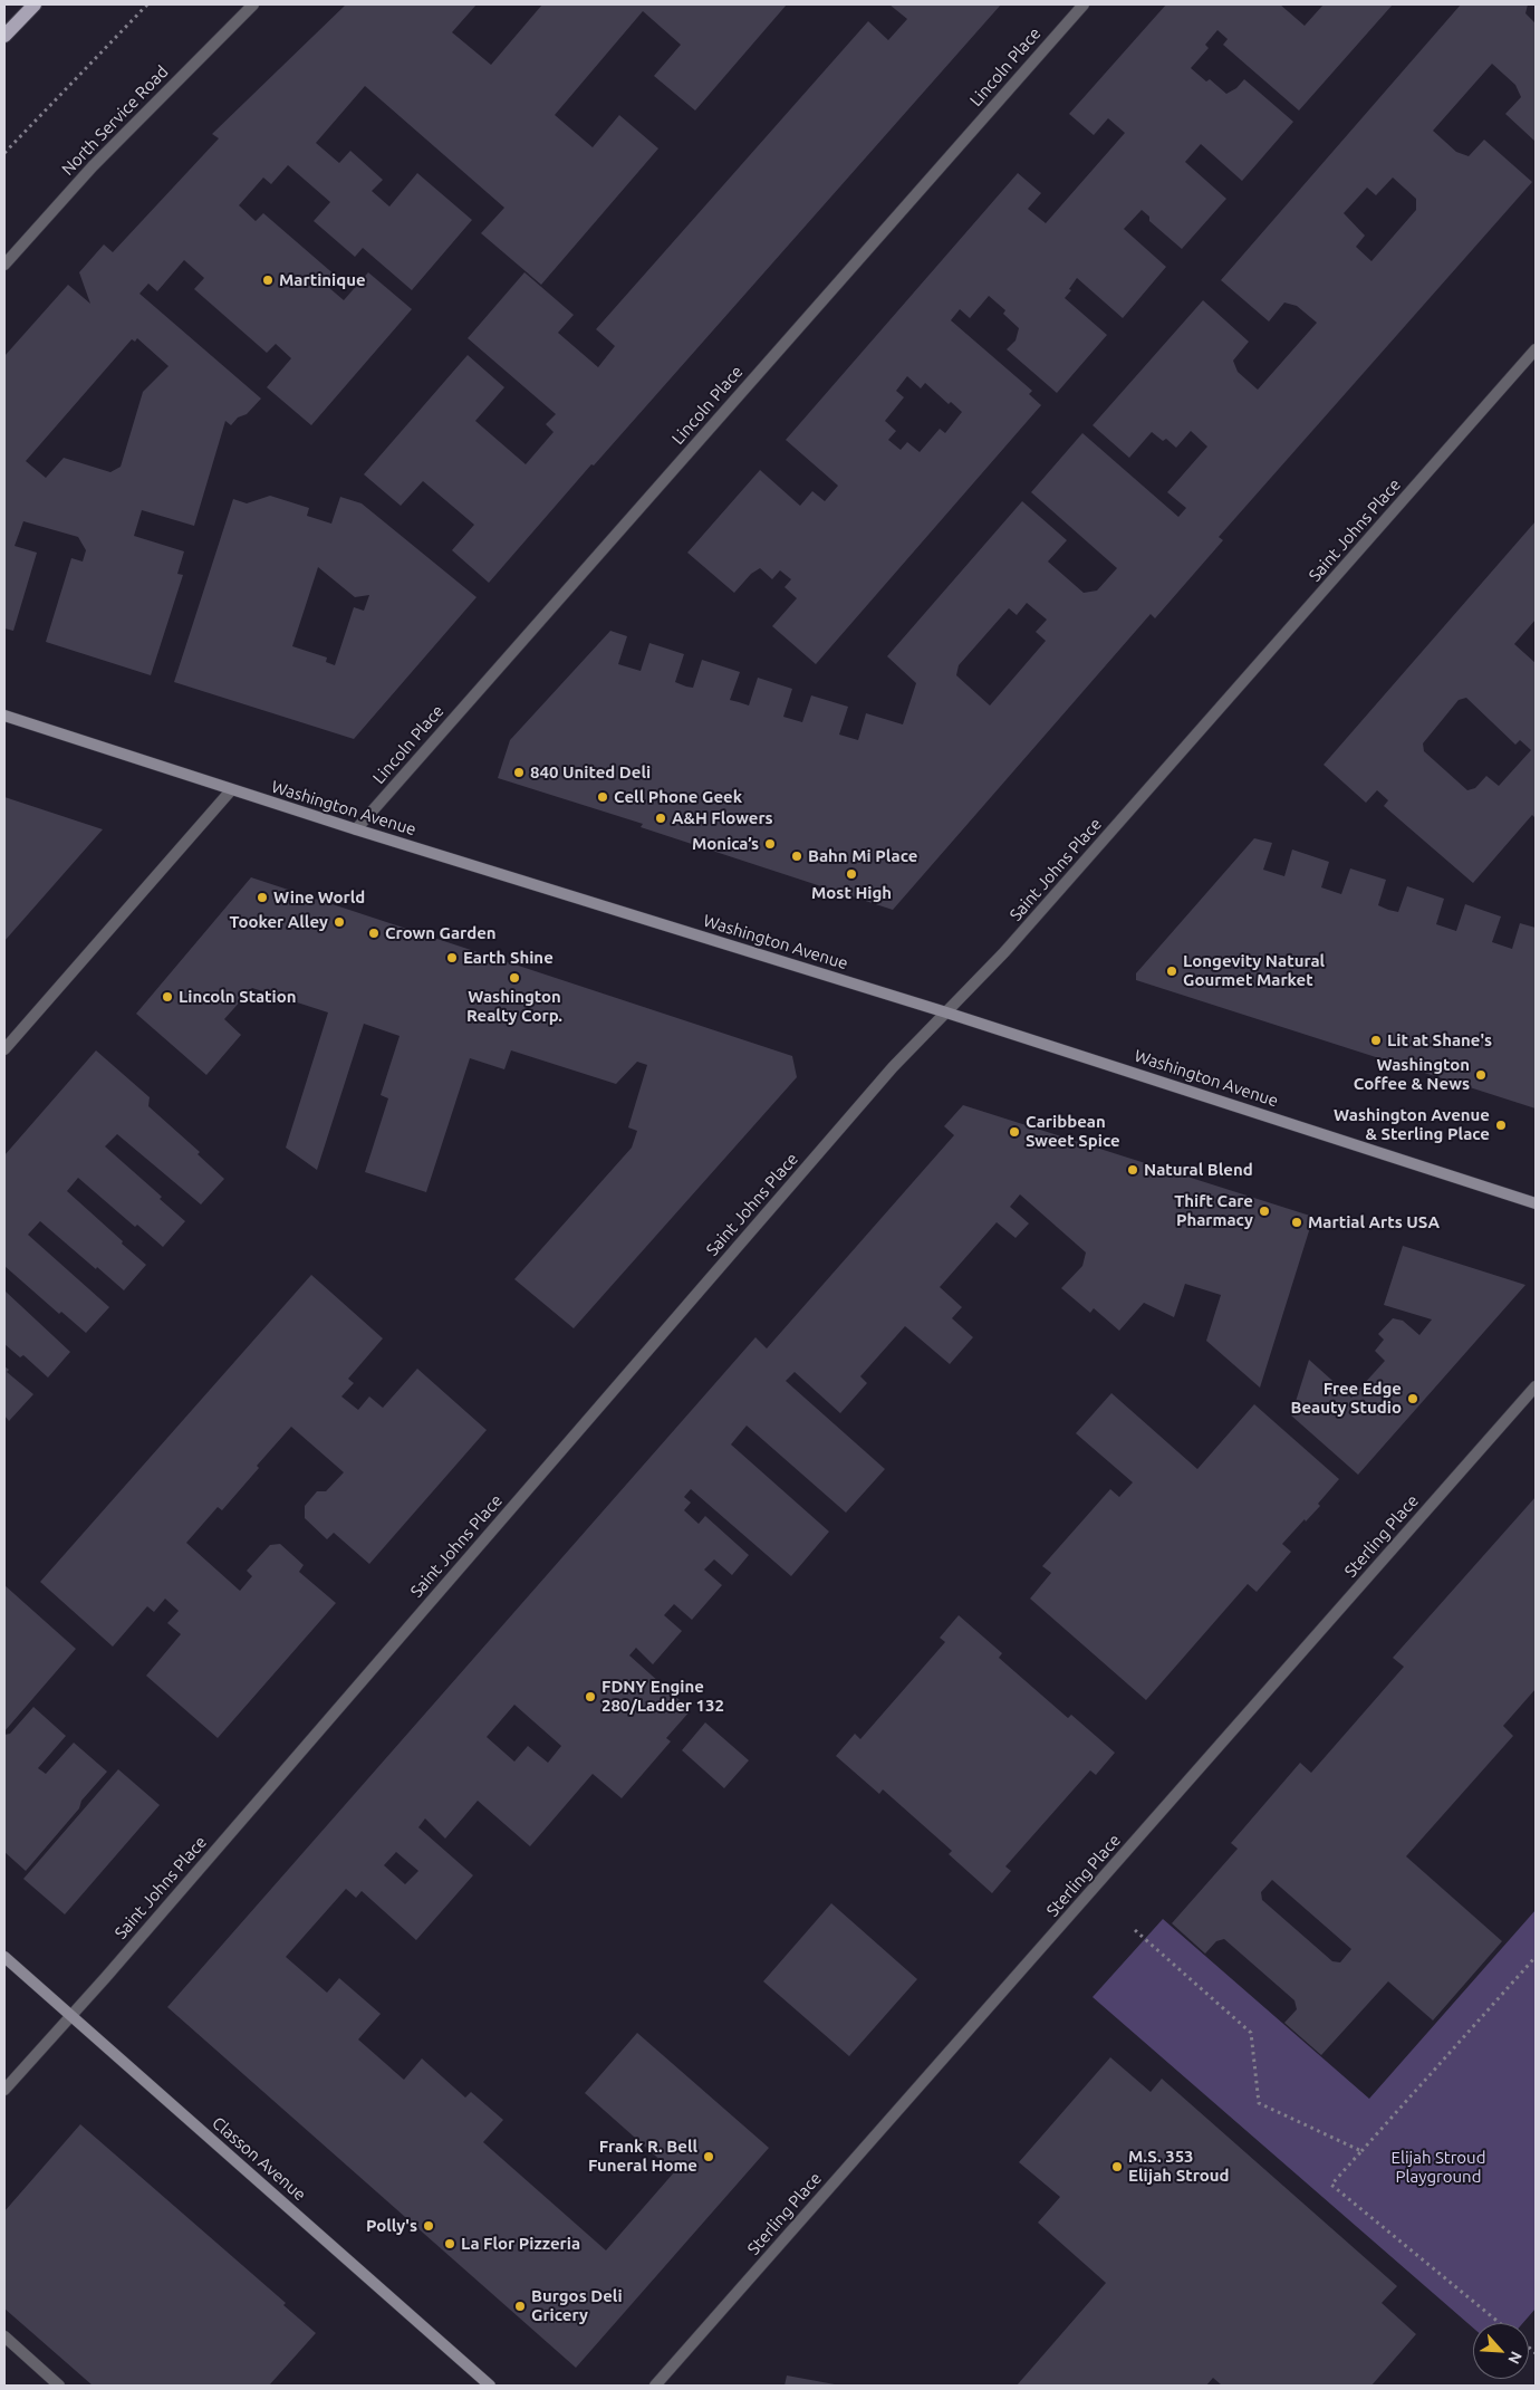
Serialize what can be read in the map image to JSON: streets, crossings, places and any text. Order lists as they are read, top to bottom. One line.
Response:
{"streets":{"main road":["Washington Avenue","Classon Avenue"],"street":["Lincoln Place","North Service Road","Saint Johns Place","Sterling Place"]},"crossings":[["Lincoln Place","Washington Avenue"],["Saint Johns Place","Washington Avenue"],["Saint Johns Place","Classon Avenue"]],"parks":["Elijah Stroud Playground"],"places":["Martinique","840 United Deli","Cell Phone Geek","A&H Flowers","Monica’s","Bahn Mi Place","Most High","Wine World","Tooker Alley","Crown Garden","Earth Shine","Longevity Natural Gourmet Market","Washington Realty Corp.","Lincoln Station","Lit at Shane's","Washington Coffee & News","Washington Avenue & Sterling Place","Caribbean Sweet Spice","Natural Blend","Thift Care Pharmacy","Martial Arts USA","Free Edge Beauty Studio","FDNY Engine 280/Ladder 132","Frank R. Bell Funeral Home","M.S. 353 Elijah Stroud","Polly's","La Flor Pizzeria","Burgos Deli Gricery"],"north":"bottom right"}
